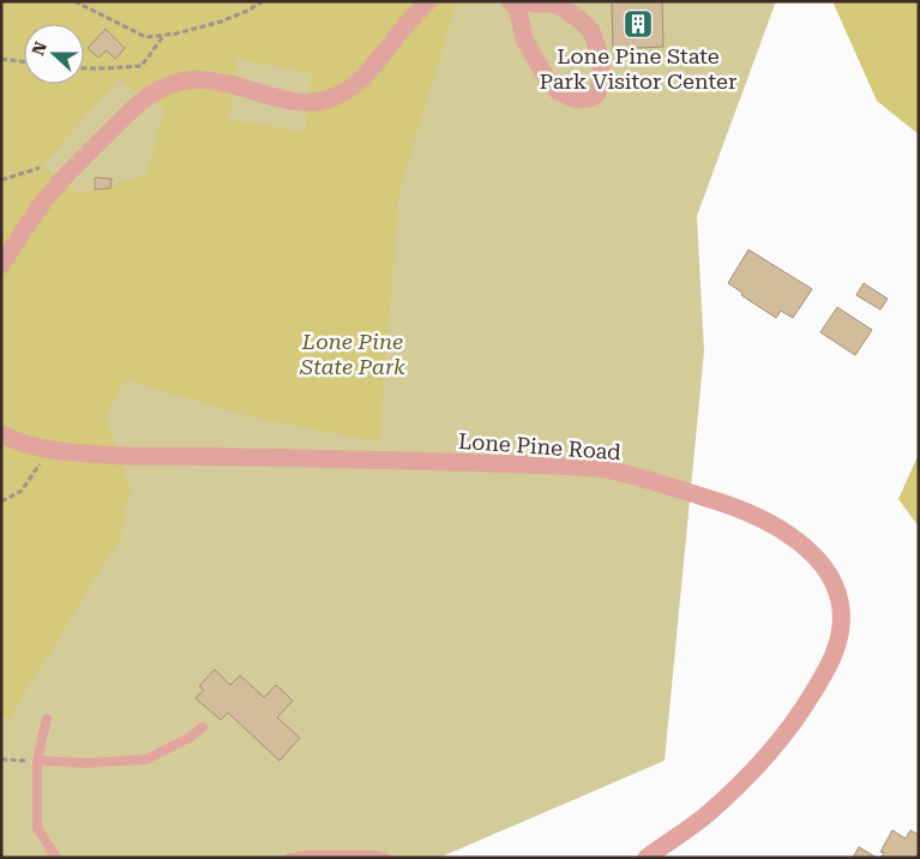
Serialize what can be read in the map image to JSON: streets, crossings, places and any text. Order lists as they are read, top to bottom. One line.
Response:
{"streets":{"street":["Lone Pine Road"]},"parks":["Lone Pine State Park"],"places":{"building":["Lone Pine State Park Visitor Center"]},"north":"left"}
